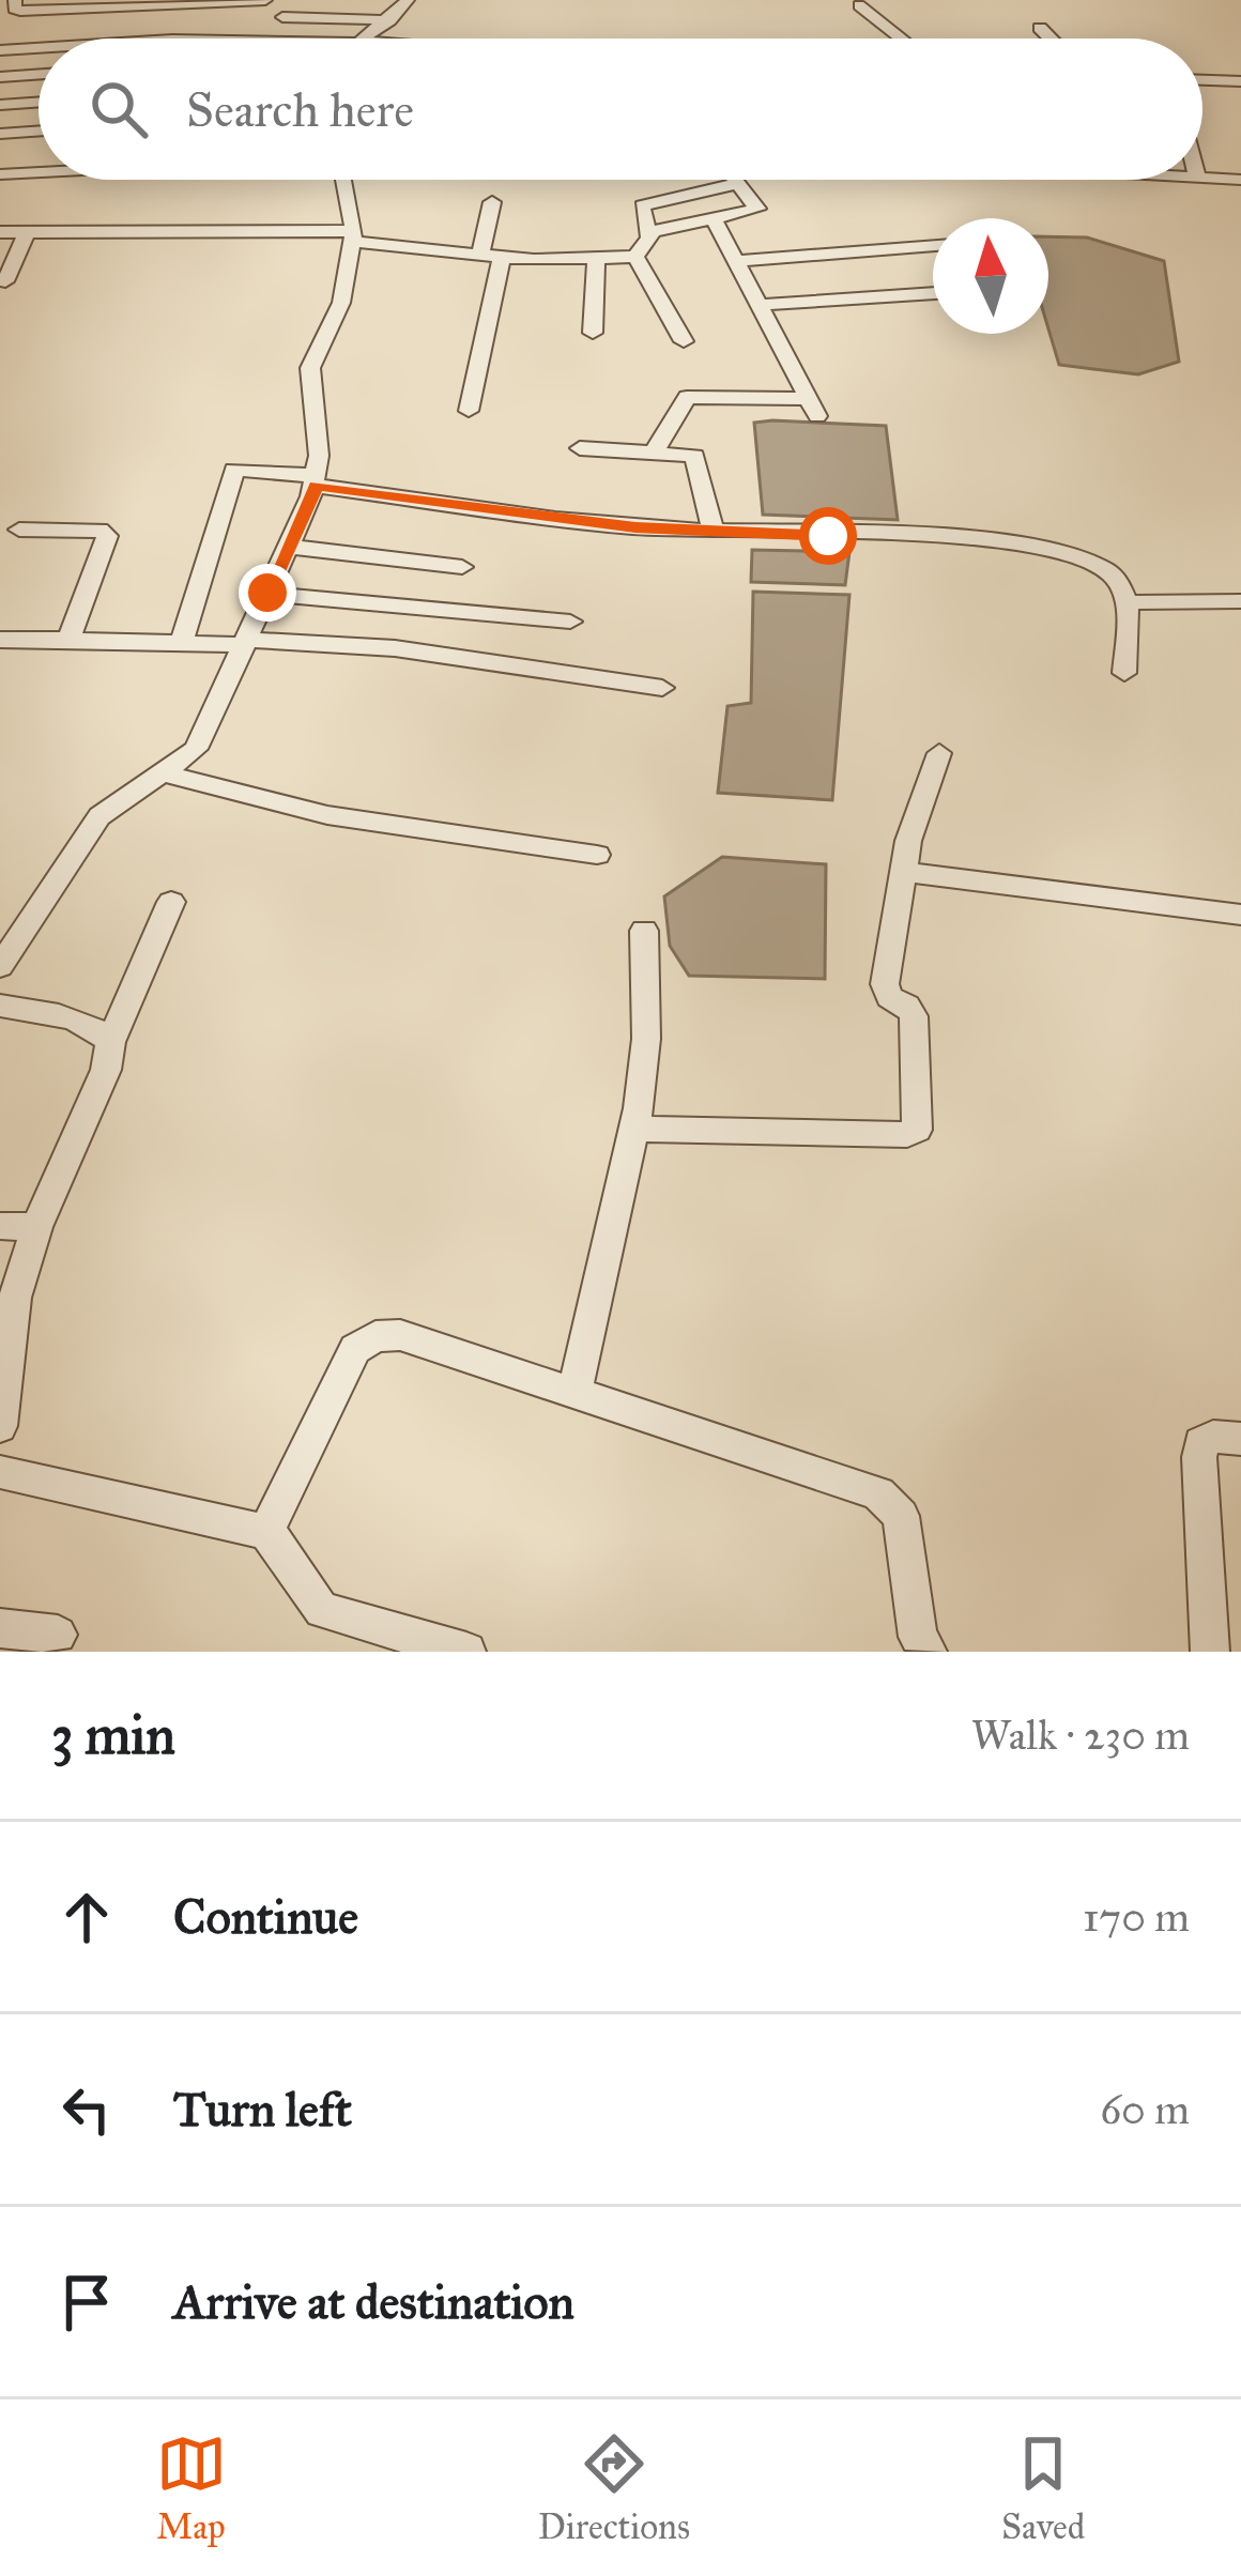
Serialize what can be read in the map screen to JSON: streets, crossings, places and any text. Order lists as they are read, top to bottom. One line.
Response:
{"north":"top","page":{"search":"Search here","heading":["3 min","Walk · 230 m"],"list":[["Continue","170 m"],["Turn left","60 m"],"Arrive at destination"],"nav":["Map","Directions","Saved"]}}
